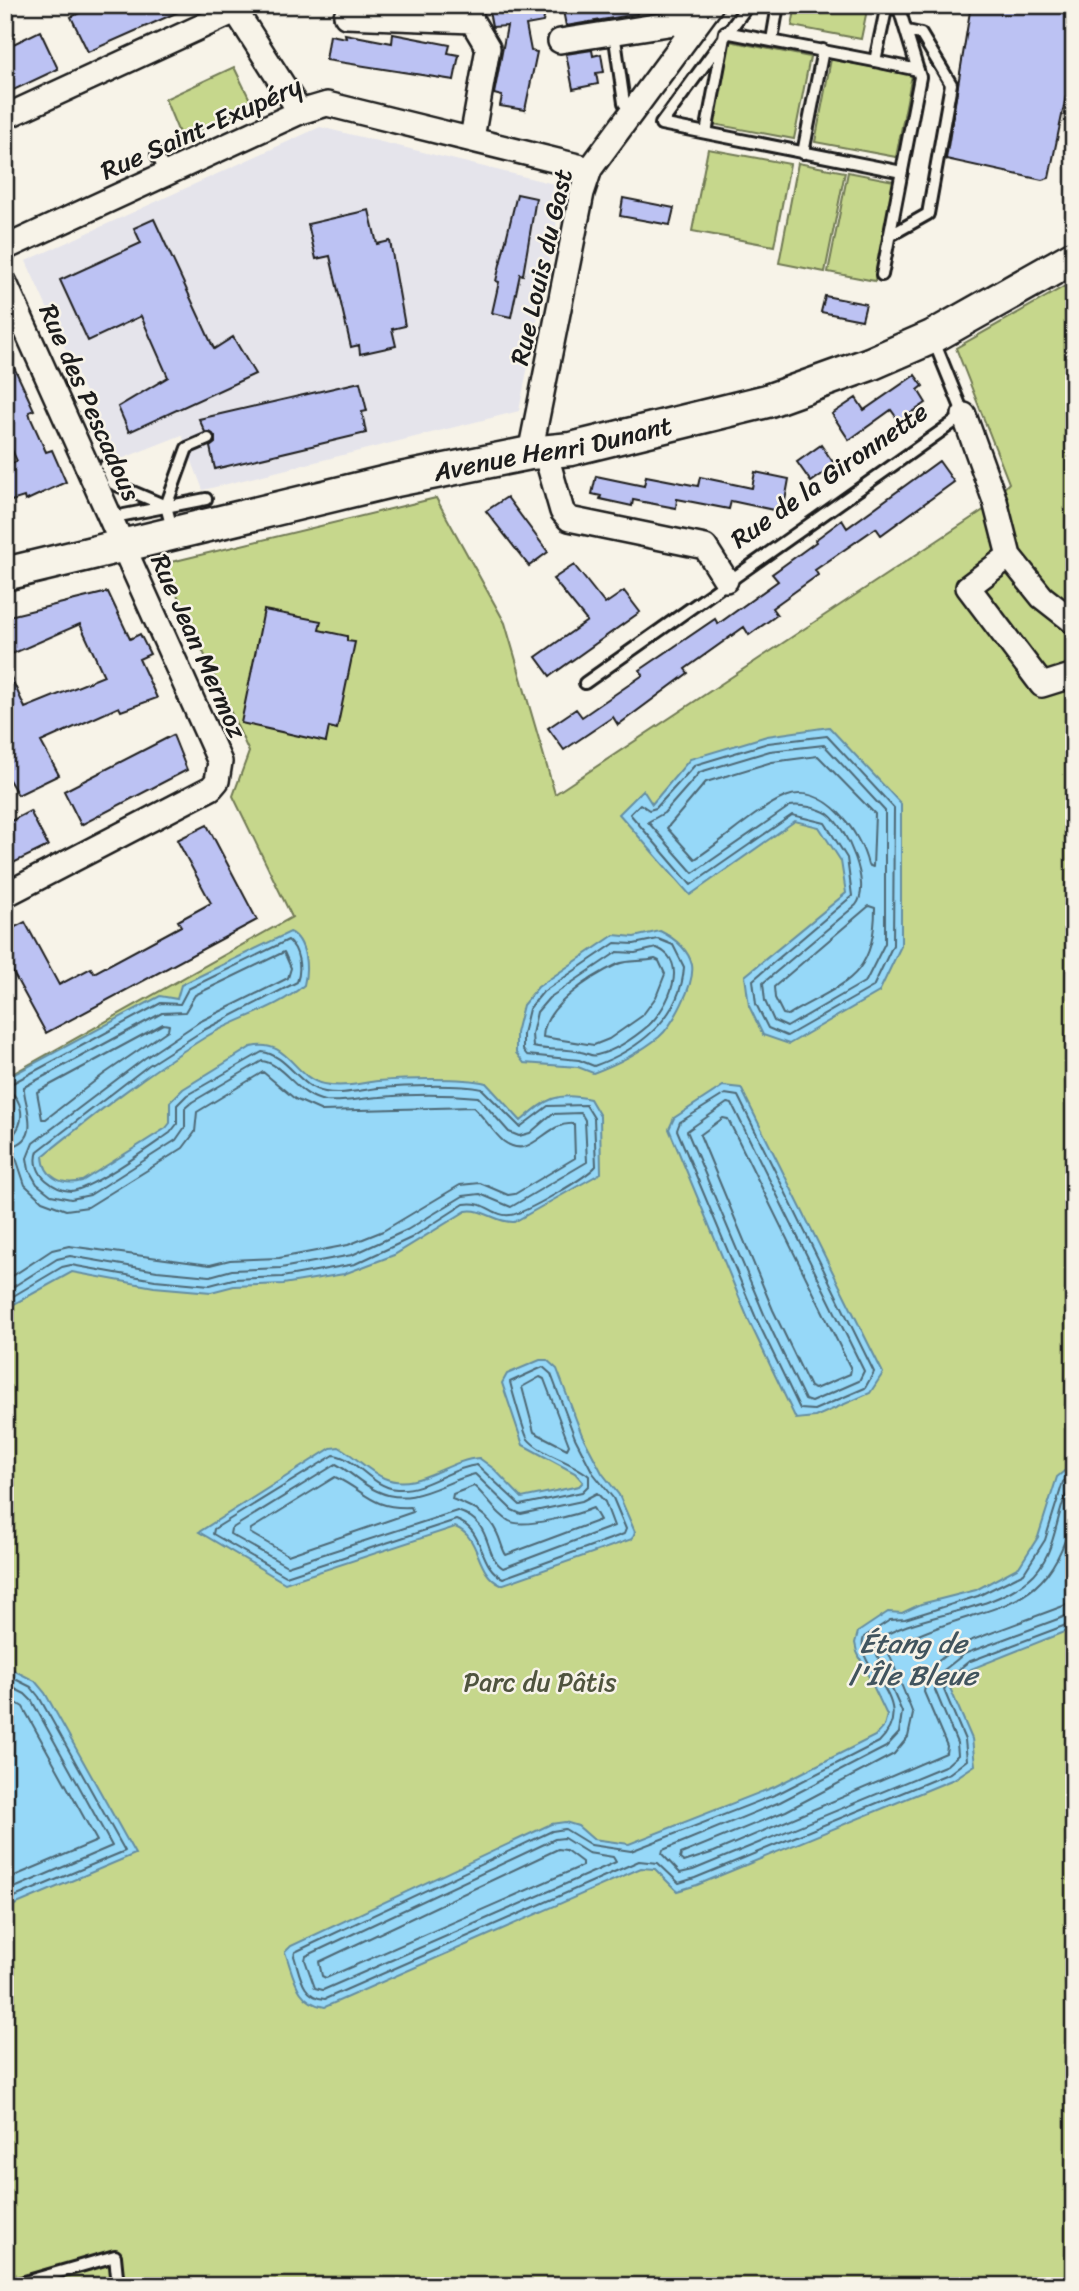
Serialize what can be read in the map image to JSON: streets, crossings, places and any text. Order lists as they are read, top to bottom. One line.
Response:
{"streets":{"street":["Rue Saint-Exupéry","Rue Louis du Gast","Rue des Pescadous","Avenue Henri Dunant","Rue de la Gironnette","Rue Jean Mermoz"]},"crossings":[["Rue Saint-Exupéry","Rue Louis du Gast"],["Rue Louis du Gast","Avenue Henri Dunant"],["Rue Louis du Gast","Rue de la Gironnette"],["Rue des Pescadous","Avenue Henri Dunant"],["Rue des Pescadous","Rue Jean Mermoz"],["Avenue Henri Dunant","Rue de la Gironnette"],["Avenue Henri Dunant","Rue Jean Mermoz"]],"water":["Étang de l'Île Bleue"],"parks":["Parc du Pâtis"]}
